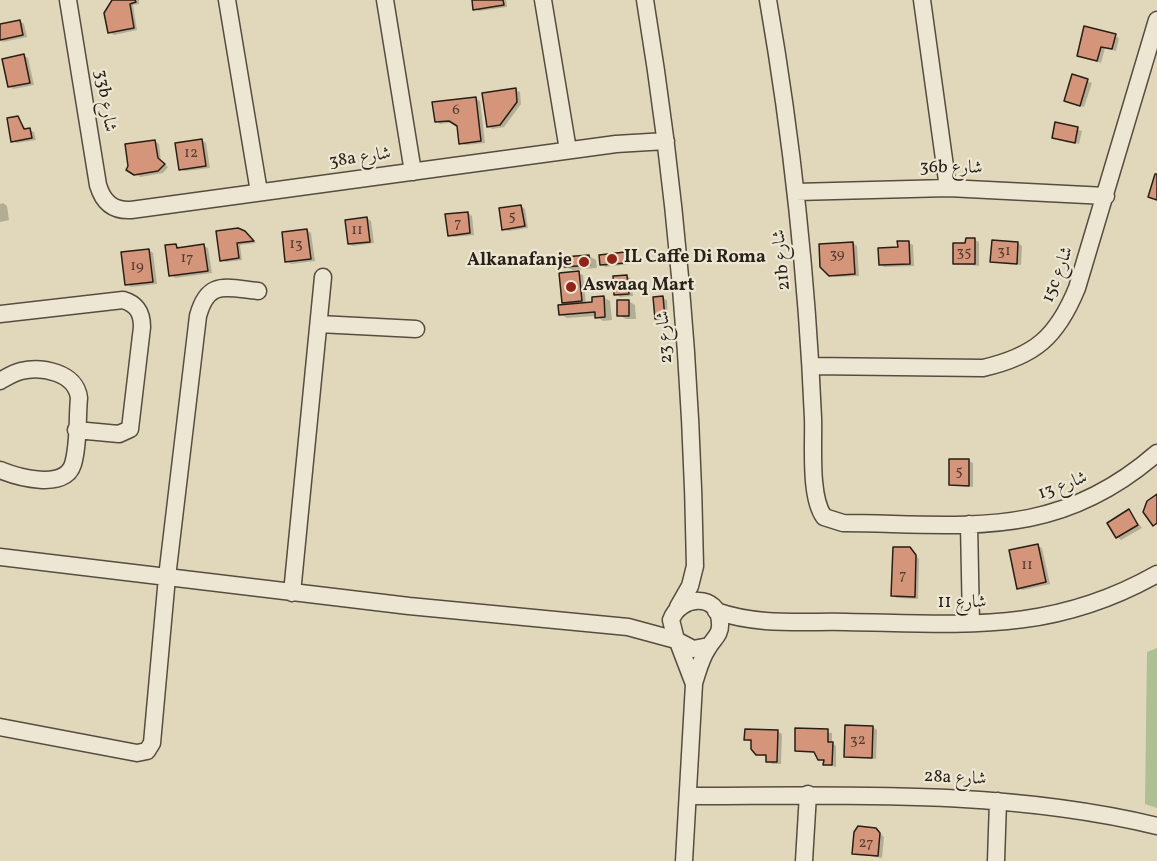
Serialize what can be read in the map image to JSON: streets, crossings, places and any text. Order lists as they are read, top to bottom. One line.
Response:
{"streets":{"street":["33b شارع","38a شارع","36b شارع","21b شارع","15c شارع","شارع 23","شارع 13","شارع 11","28a شارع"]},"crossings":[["33b شارع","38a شارع"],["38a شارع","شارع 23"],["36b شارع","21b شارع"],["36b شارع","15c شارع"],["21b شارع","15c شارع"],["21b شارع","شارع 13"],["شارع 23","شارع 11"]],"places":["IL Caffe Di Roma","Alkanafanje","Aswaaq Mart"],"house_numbers":["6","12","5","7","11","13","31","35","39","17","19","5","11","7","32","27"]}
